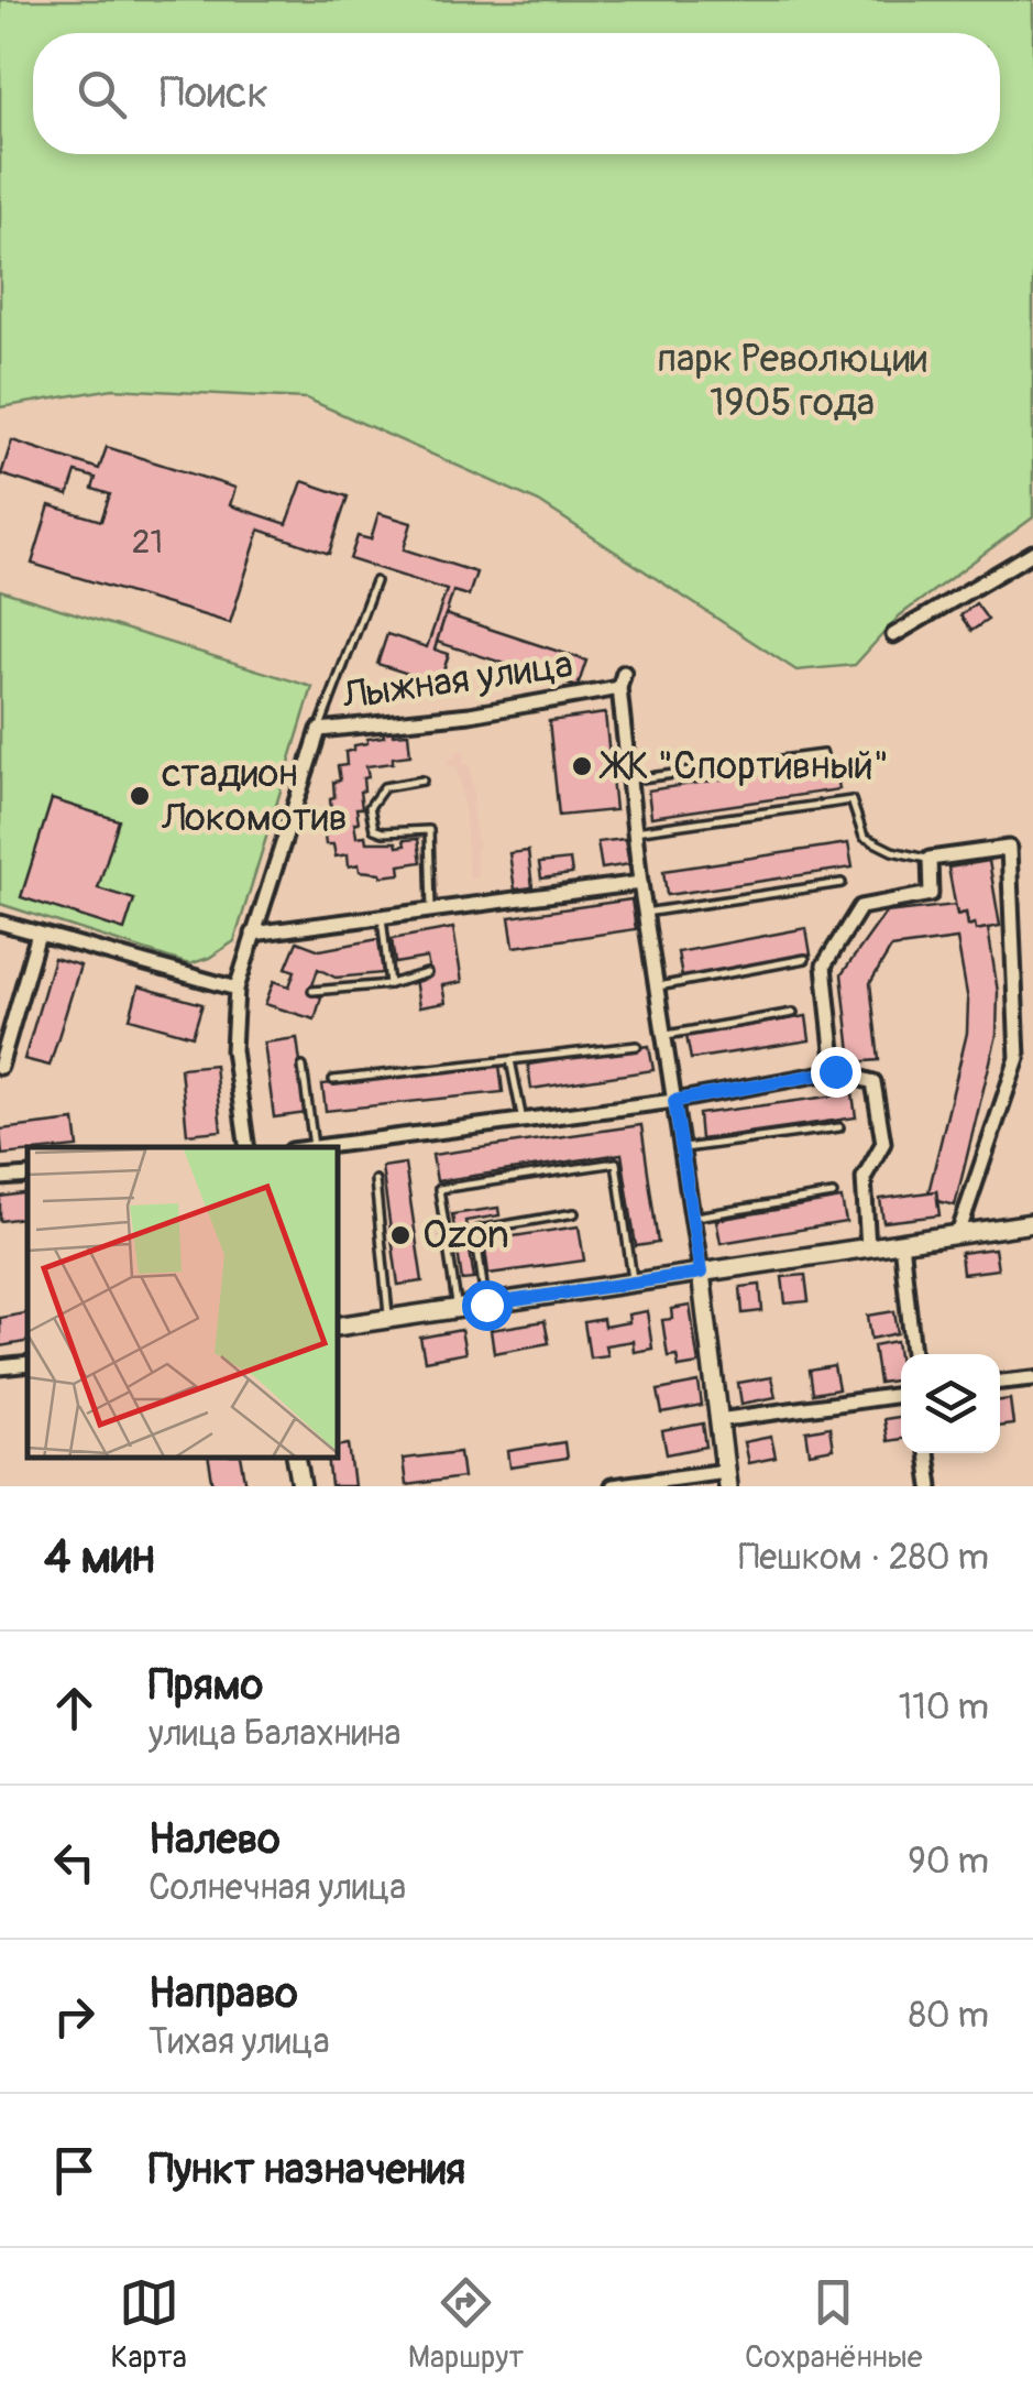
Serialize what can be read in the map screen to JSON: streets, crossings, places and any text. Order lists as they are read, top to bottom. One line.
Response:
{"streets":{"street":["Лыжная улица"]},"parks":["парк Революции 1905 года"],"places":["ЖК \"Спортивный\"","стадион Локомотив","Ozon"],"house_numbers":["21"],"page":{"search":"Поиск","heading":["4 мин","Пешком · 280 m"],"list":[["Прямо","улица Балахнина","110 m"],["Налево","Солнечная улица","90 m"],["Направо","Тихая улица","80 m"],"Пункт назначения"],"nav":["Карта","Маршрут","Сохранённые"]}}
